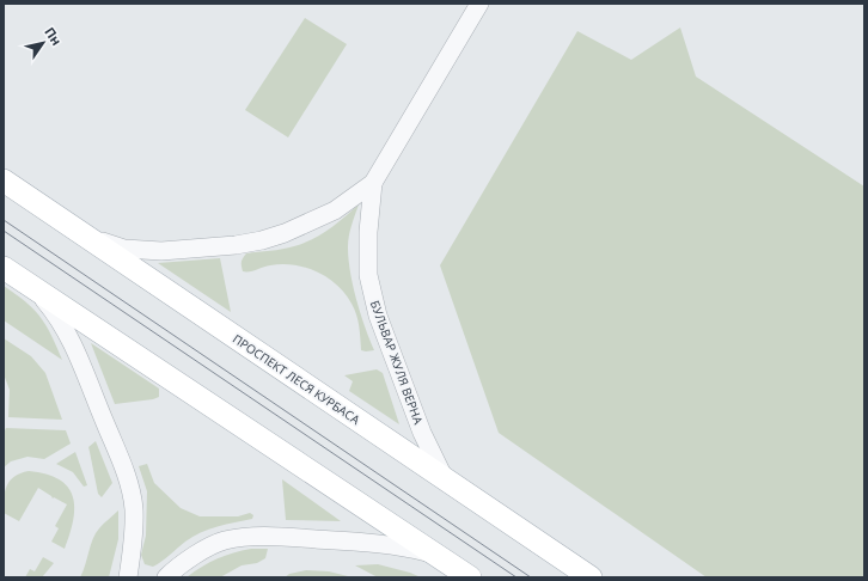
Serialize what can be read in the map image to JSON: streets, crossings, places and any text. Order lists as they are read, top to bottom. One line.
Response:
{"streets":{"main road":["ПРОСПЕКТ ЛЕСЯ КУРБАСА"],"street":["БУЛЬВАР ЖУЛЯ ВЕРНА"]},"crossings":[["БУЛЬВАР ЖУЛЯ ВЕРНА","ПРОСПЕКТ ЛЕСЯ КУРБАСА"]],"north":"top right"}
